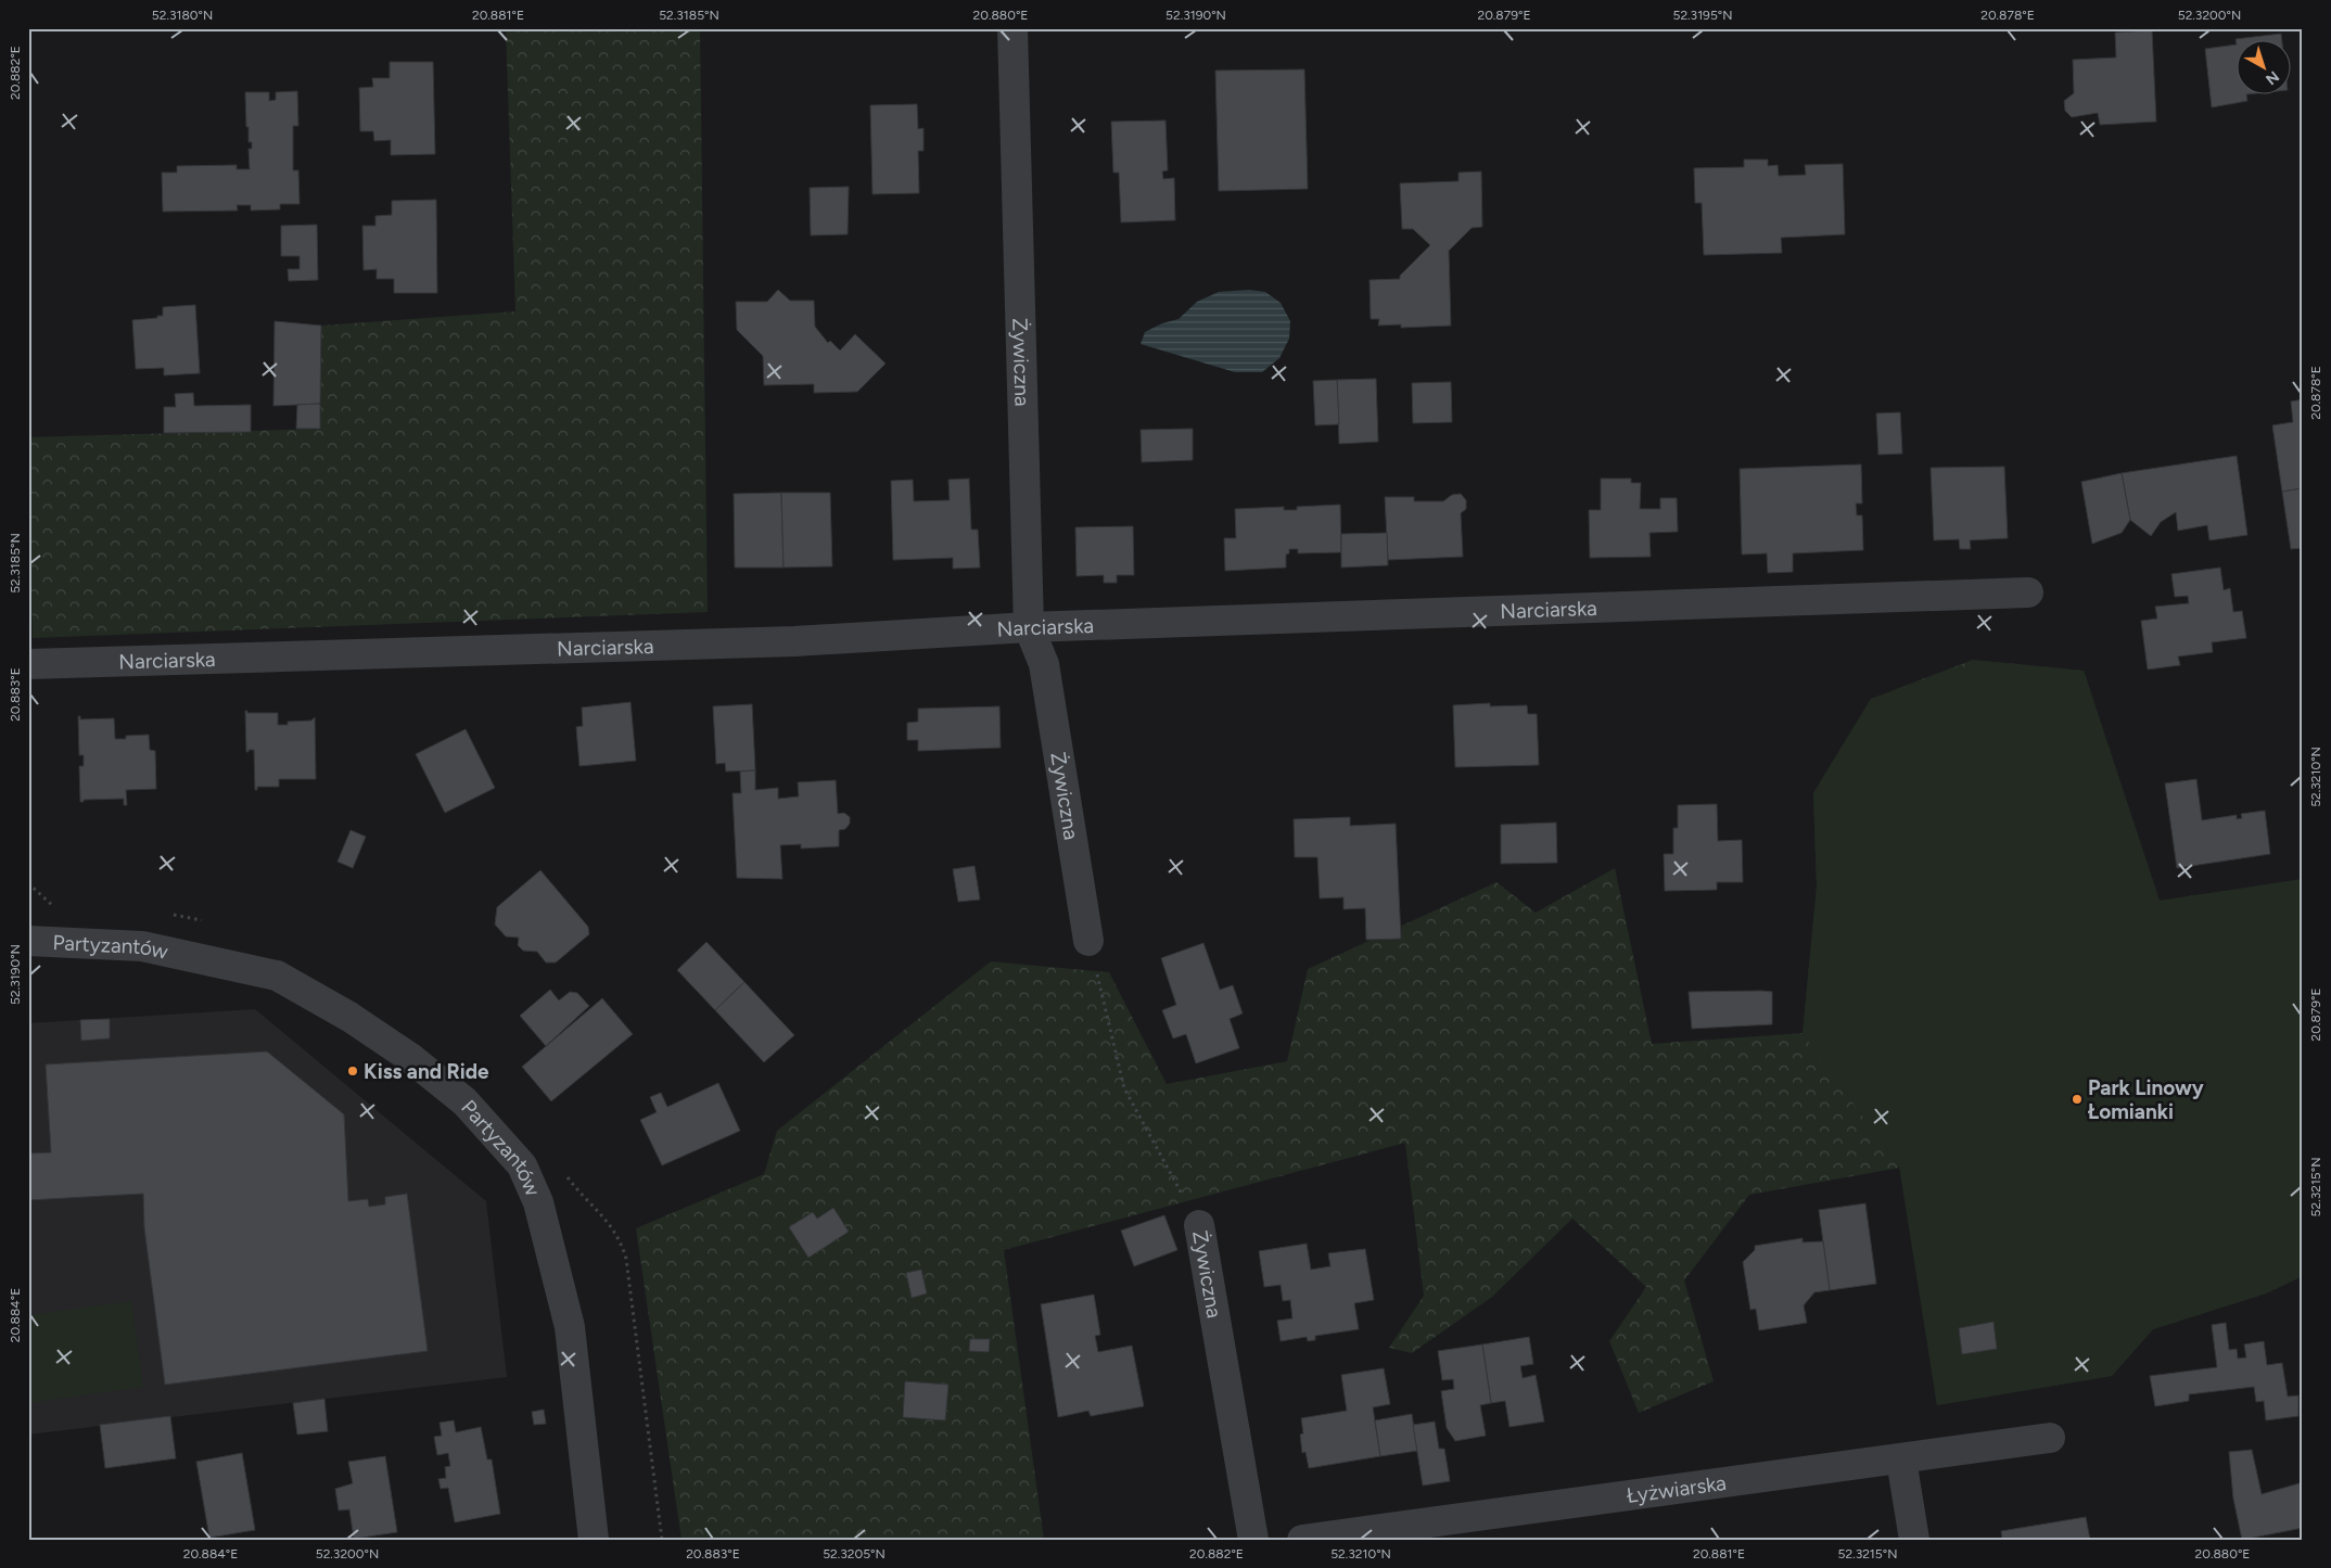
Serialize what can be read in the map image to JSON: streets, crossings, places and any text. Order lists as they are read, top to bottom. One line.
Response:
{"streets":{"street":["Żywiczna","Narciarska","Partyzantów","Łyżwiarska"]},"crossings":[["Żywiczna","Narciarska"]],"places":["Kiss and Ride","Park Linowy Łomianki"],"north":"bottom right","coordinates":["52.3180°N","20.881°E","52.3185°N","20.880°E","52.3190°N","20.879°E","52.3195°N","20.878°E","52.3200°N","20.882°E","20.883°E","52.3210°N","52.3215°N","20.884°E","52.3205°N"]}
